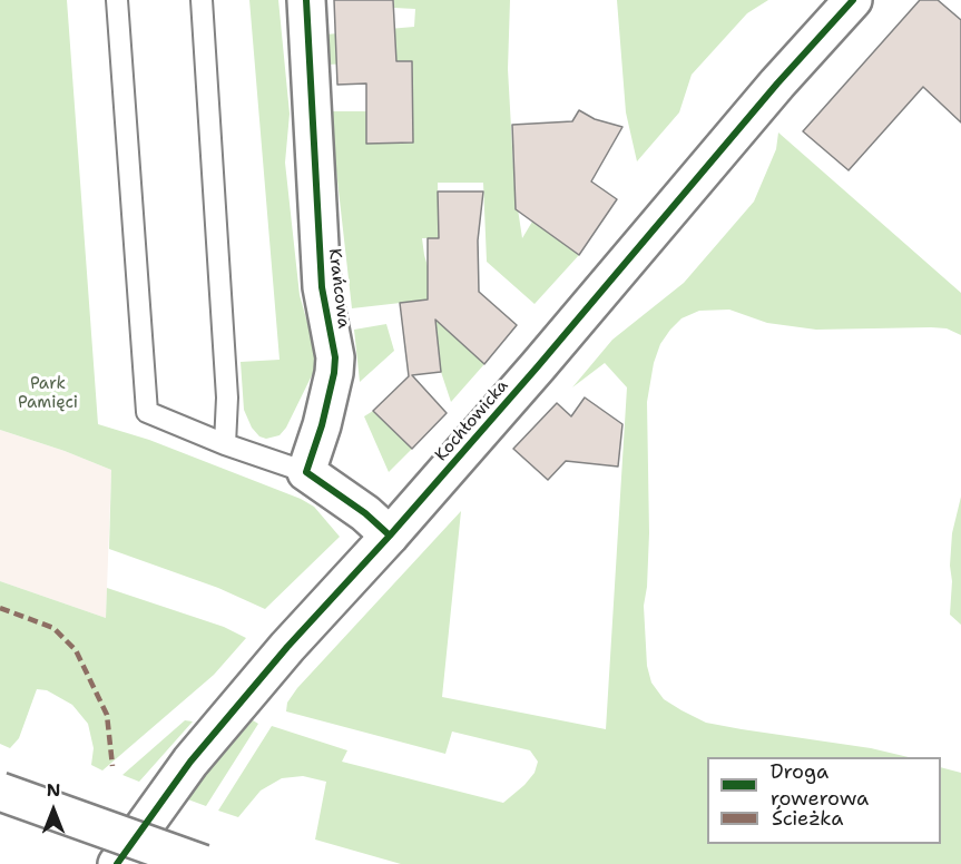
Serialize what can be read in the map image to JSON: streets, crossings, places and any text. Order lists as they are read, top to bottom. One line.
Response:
{"streets":{"main road":["Krańcowa","Kochłowicka"]},"parks":["Park Pamięci"],"legend":["Droga rowerowa","Ścieżka"],"north":"top"}
